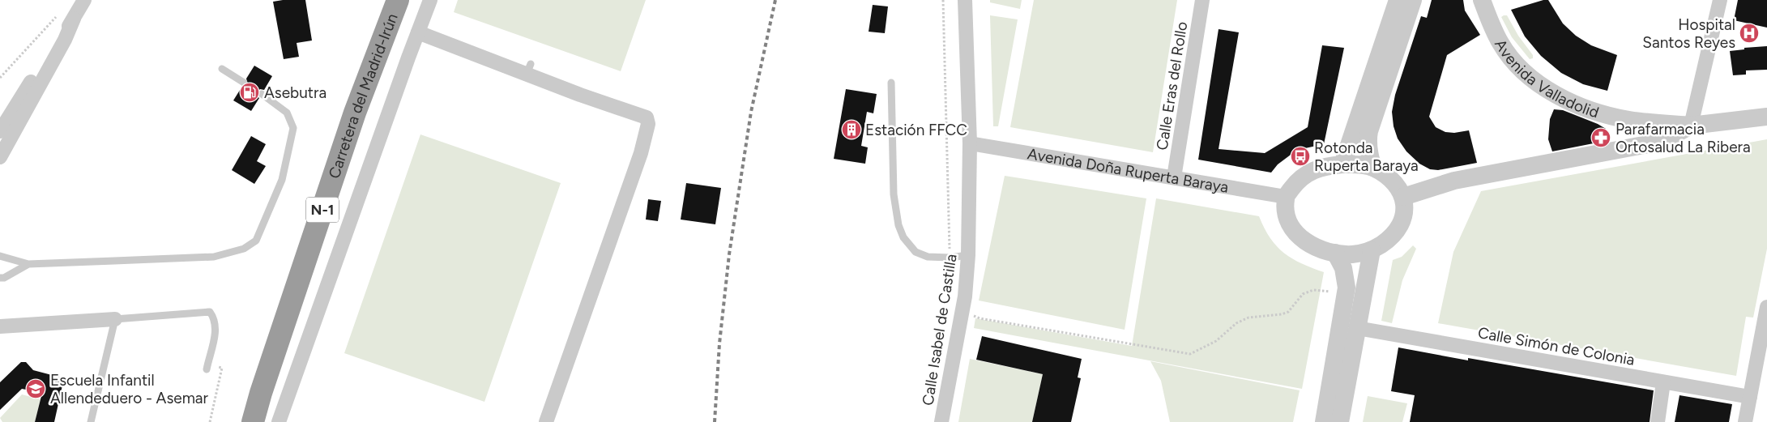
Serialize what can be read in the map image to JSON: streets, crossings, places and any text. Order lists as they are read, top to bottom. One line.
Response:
{"streets":{"highway":["Carretera del Madrid-Irún","N-1"],"street":["Avenida Valladolid","Calle Eras del Rollo","Avenida Doña Ruperta Baraya","Calle Isabel de Castilla","Calle Simón de Colonia"]},"crossings":[["Calle Eras del Rollo","Avenida Doña Ruperta Baraya"],["Avenida Doña Ruperta Baraya","Calle Isabel de Castilla"]],"places":{"hospital":["Hospital Santos Reyes"],"fuel station":["Asebutra"],"building":["Estación FFCC"],"pharmacy":["Parafarmacia Ortosalud La Ribera"],"bus stop":["Rotonda Ruperta Baraya"],"school or university":["Escuela Infantil Allendeduero - Asemar"]}}
